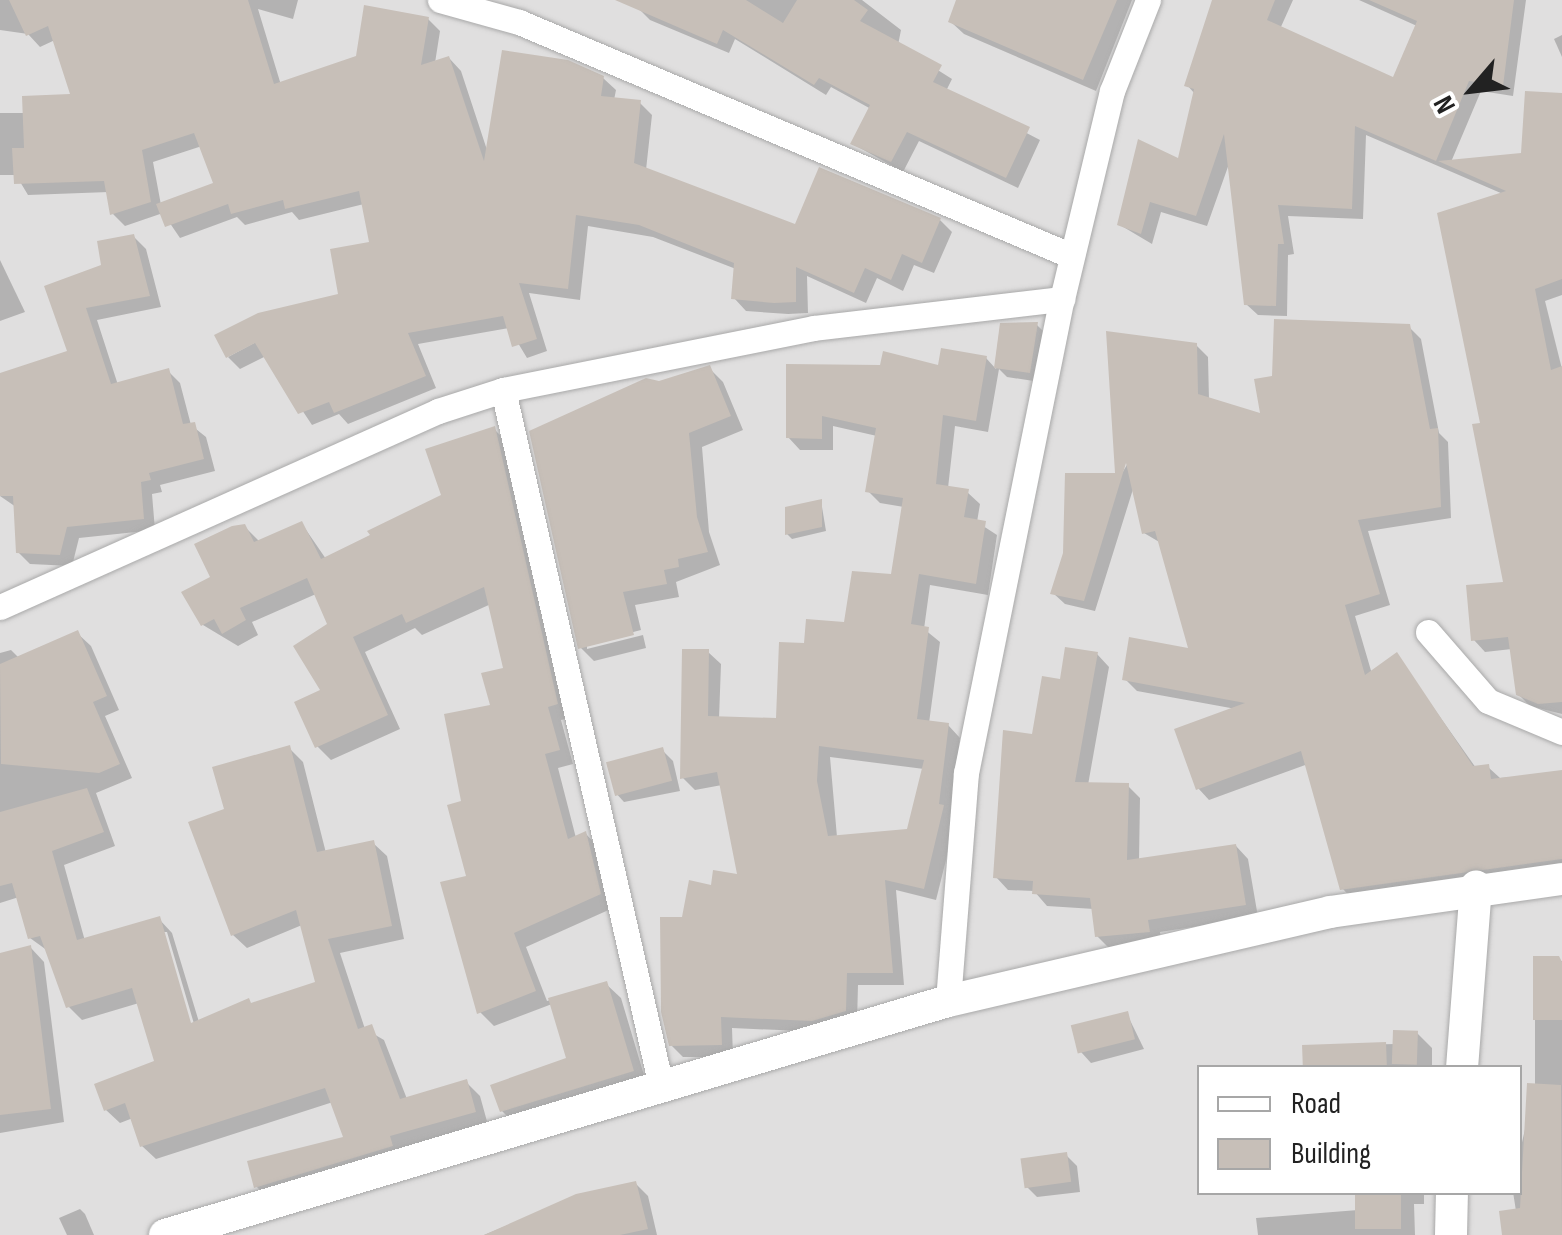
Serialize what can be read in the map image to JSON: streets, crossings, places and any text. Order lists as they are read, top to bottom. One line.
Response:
{"legend":["Road","Building"],"north":"bottom left"}
